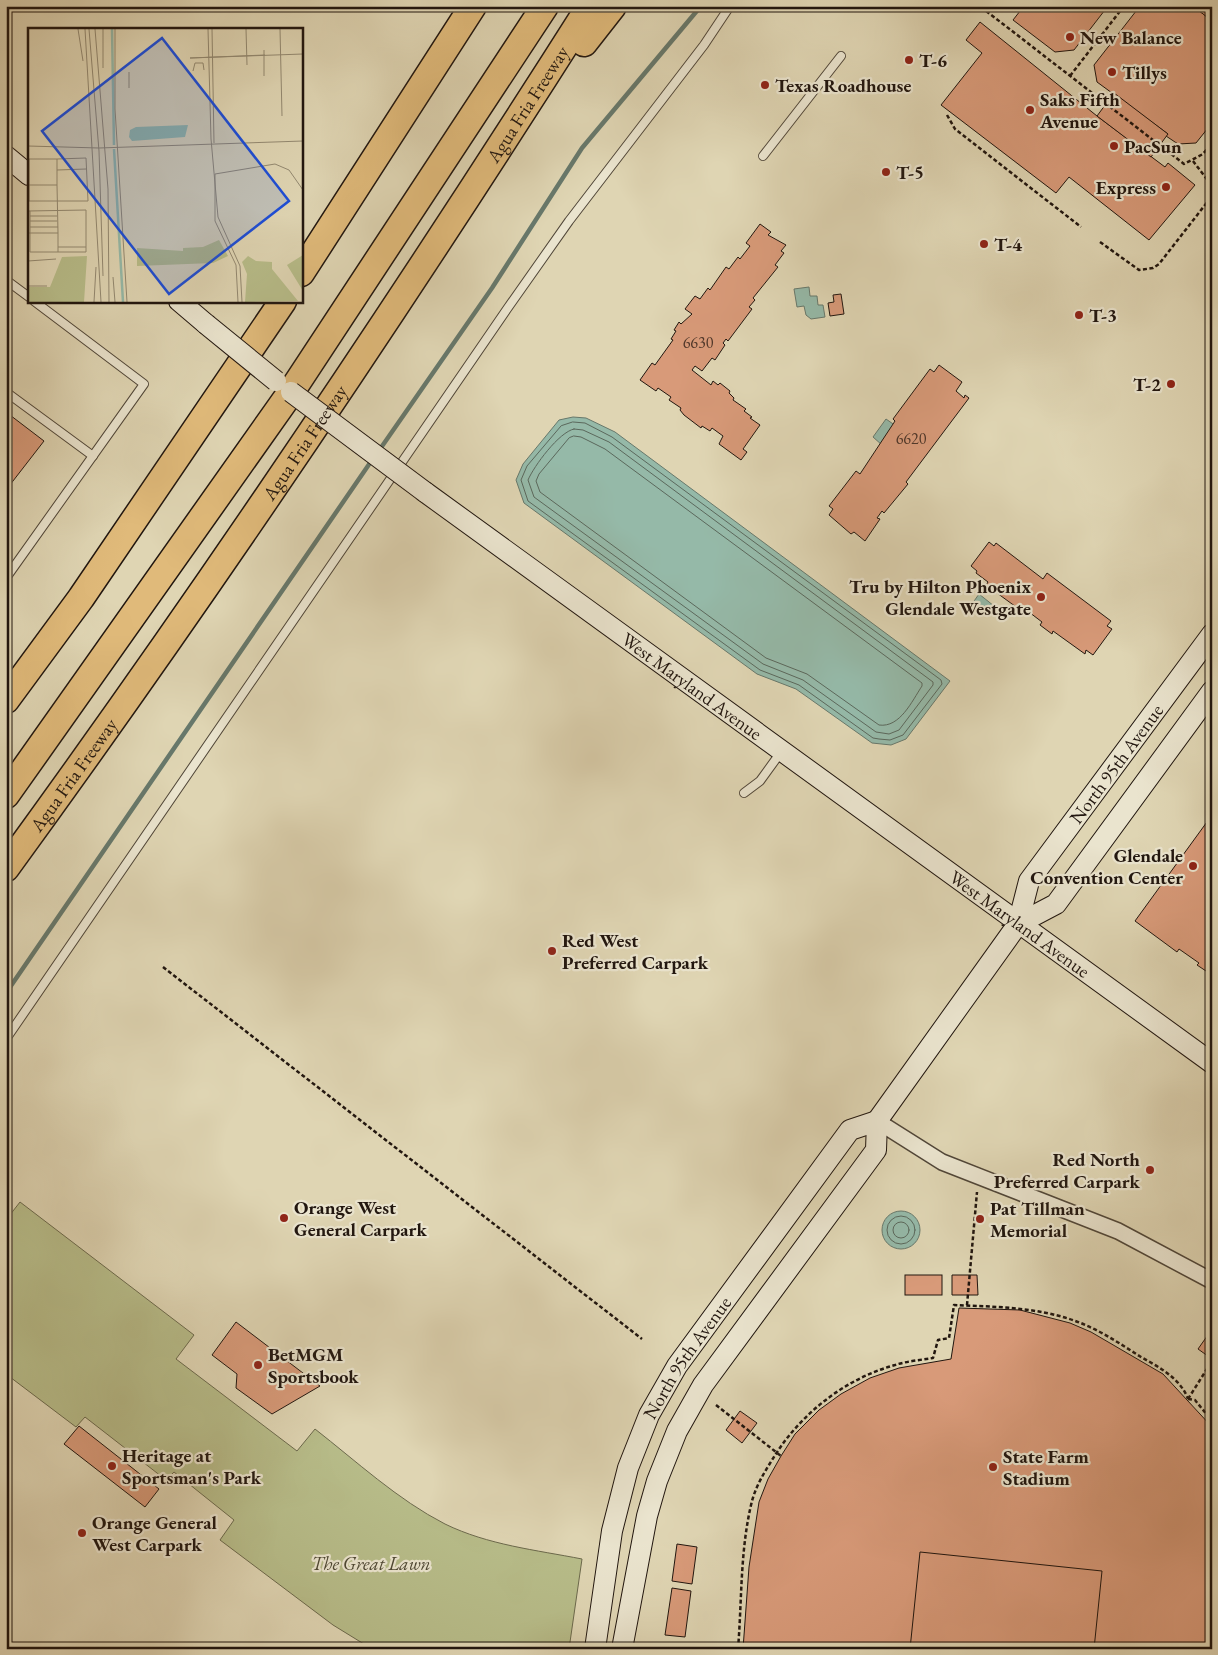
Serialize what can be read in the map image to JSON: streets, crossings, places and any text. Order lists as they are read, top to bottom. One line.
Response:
{"streets":{"highway":["Agua Fria Freeway"],"street":["West Maryland Avenue","North 95th Avenue"]},"crossings":[["West Maryland Avenue","North 95th Avenue"]],"parks":["The Great Lawn"],"places":["New Balance","T-6","Tillys","Texas Roadhouse","Saks Fifth Avenue","PacSun","T-5","Express","T-4","T-3","T-2","Tru by Hilton Phoenix Glendale Westgate","Glendale Convention Center","Red West Preferred Carpark","Red North Preferred Carpark","Orange West General Carpark","Pat Tillman Memorial","BetMGM Sportsbook","Heritage at Sportsman's Park","State Farm Stadium","Orange General West Carpark"],"house_numbers":["6630","6620"]}
